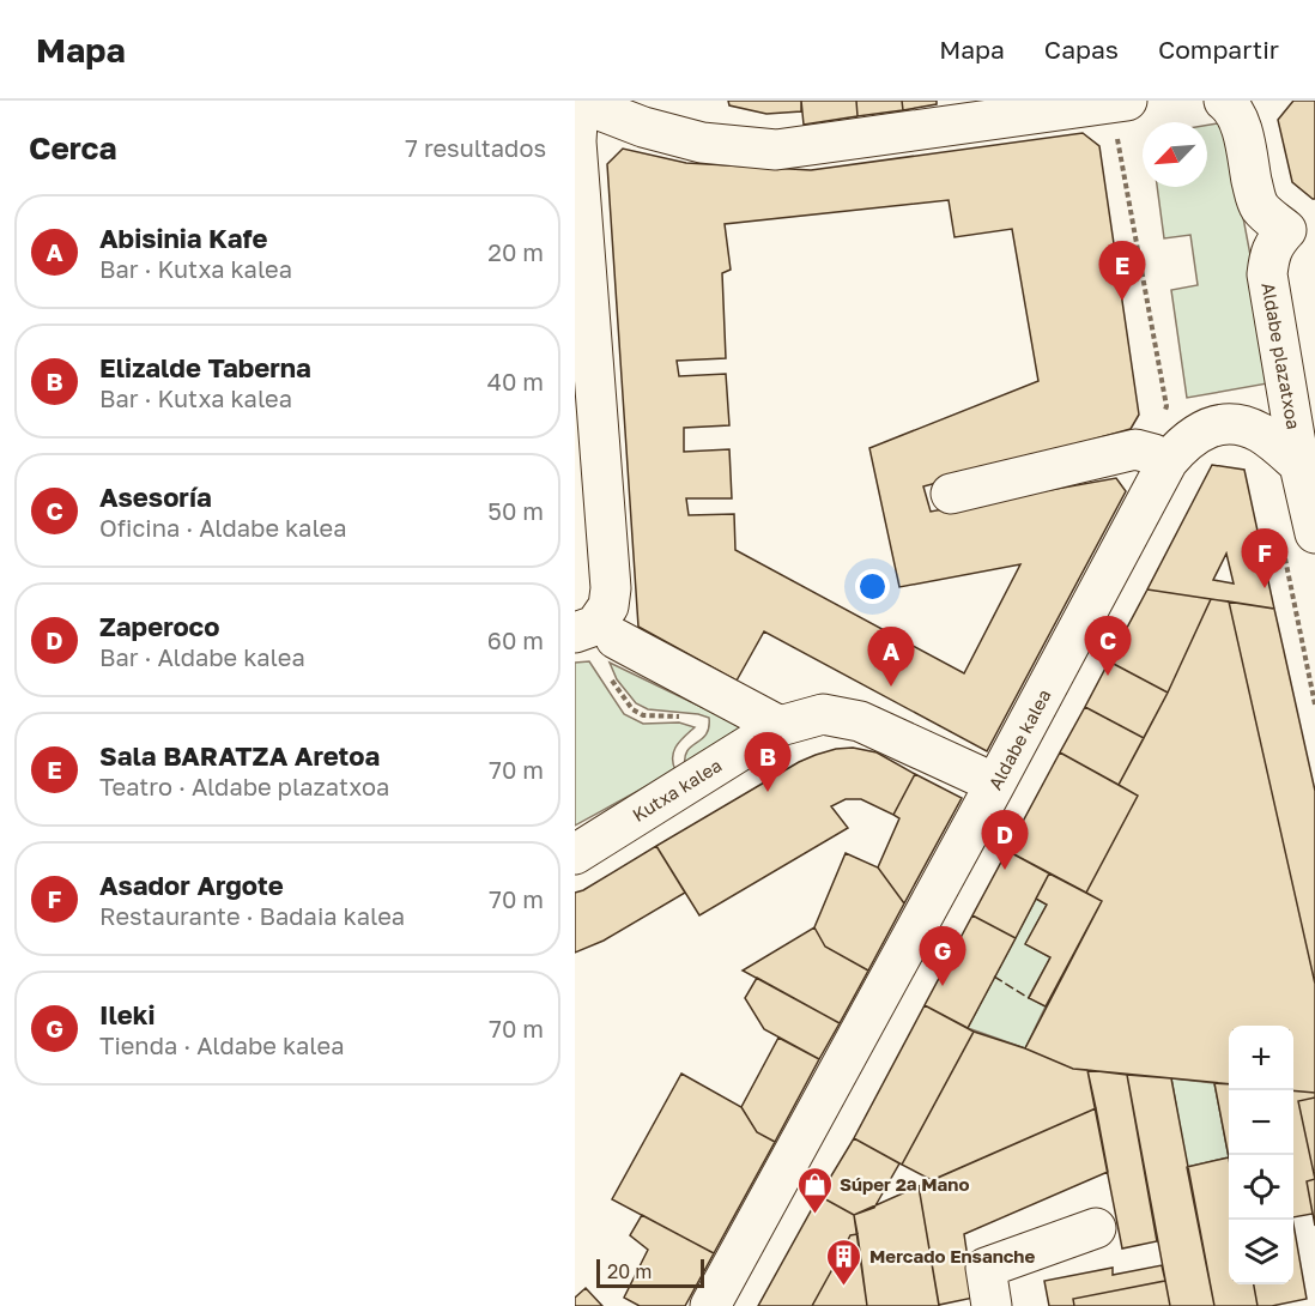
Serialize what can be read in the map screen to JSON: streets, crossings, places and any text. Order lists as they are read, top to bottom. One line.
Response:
{"streets":{"street":["Aldabe plazatxoa","Aldabe kalea","Kutxa kalea"]},"crossings":[["Aldabe plazatxoa","Aldabe kalea"]],"places":{"shop":["Súper 2ª Mano"],"building":["Mercado Ensanche"]},"scale_bar":"20 m","north":"bottom left","page":{"header":"Mapa","nav":["Mapa","Capas","Compartir"],"heading":["Cerca","7 resultados"],"list":[{"mark":"A","name":"Abisinia Kafe","note":"Bar · Kutxa kalea","value":"20 m"},{"mark":"B","name":"Elizalde Taberna","note":"Bar · Kutxa kalea","value":"40 m"},{"mark":"C","name":"Asesoría","note":"Oficina · Aldabe kalea","value":"50 m"},{"mark":"D","name":"Zaperoco","note":"Bar · Aldabe kalea","value":"60 m"},{"mark":"E","name":"Sala BARATZA Aretoa","note":"Teatro · Aldabe plazatxoa","value":"70 m"},{"mark":"F","name":"Asador Argote","note":"Restaurante · Badaia kalea","value":"70 m"},{"mark":"G","name":"Ileki","note":"Tienda · Aldabe kalea","value":"70 m"}],"pins":["E","F","C","A","B","D","G"],"map_buttons":["+","−"],"scale":"20 m"}}
